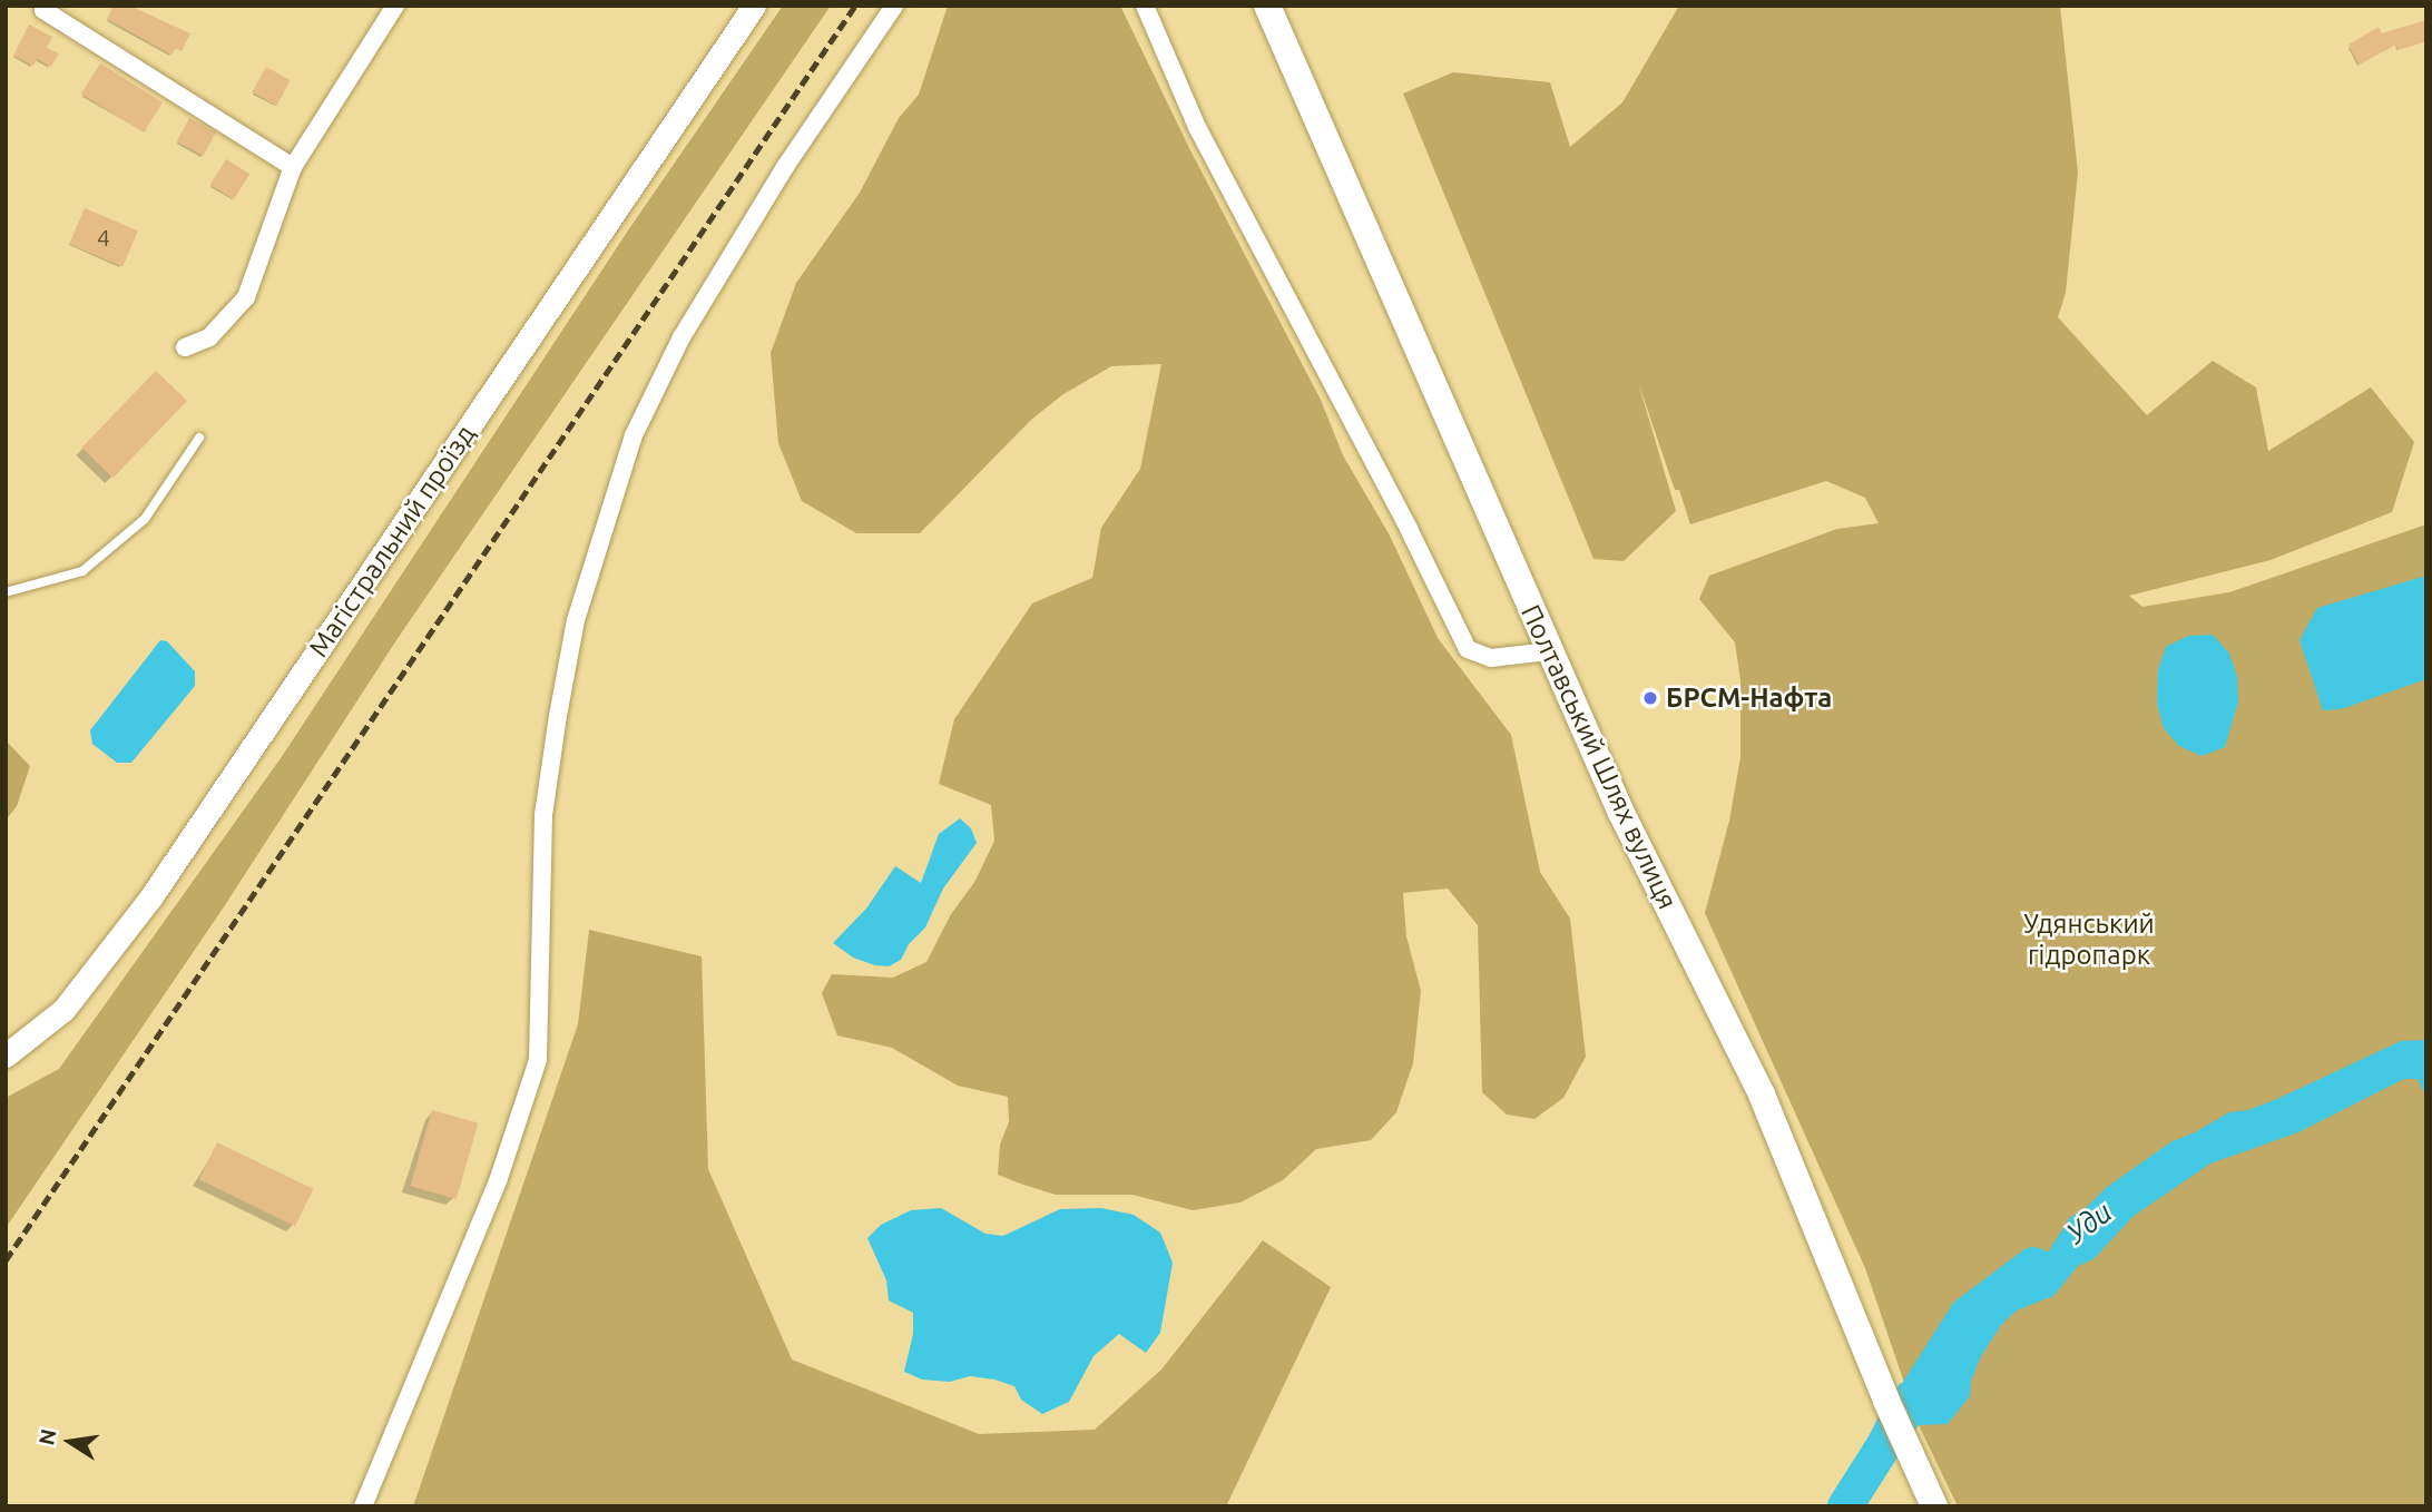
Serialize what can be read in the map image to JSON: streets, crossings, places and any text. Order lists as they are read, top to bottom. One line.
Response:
{"streets":{"main road":["Магістральний проїзд","Полтавський Шлях вулиця"]},"water":["Уди"],"parks":["Удянський гідропарк"],"places":["БРСМ-Нафта"],"house_numbers":["4"],"north":"left"}
